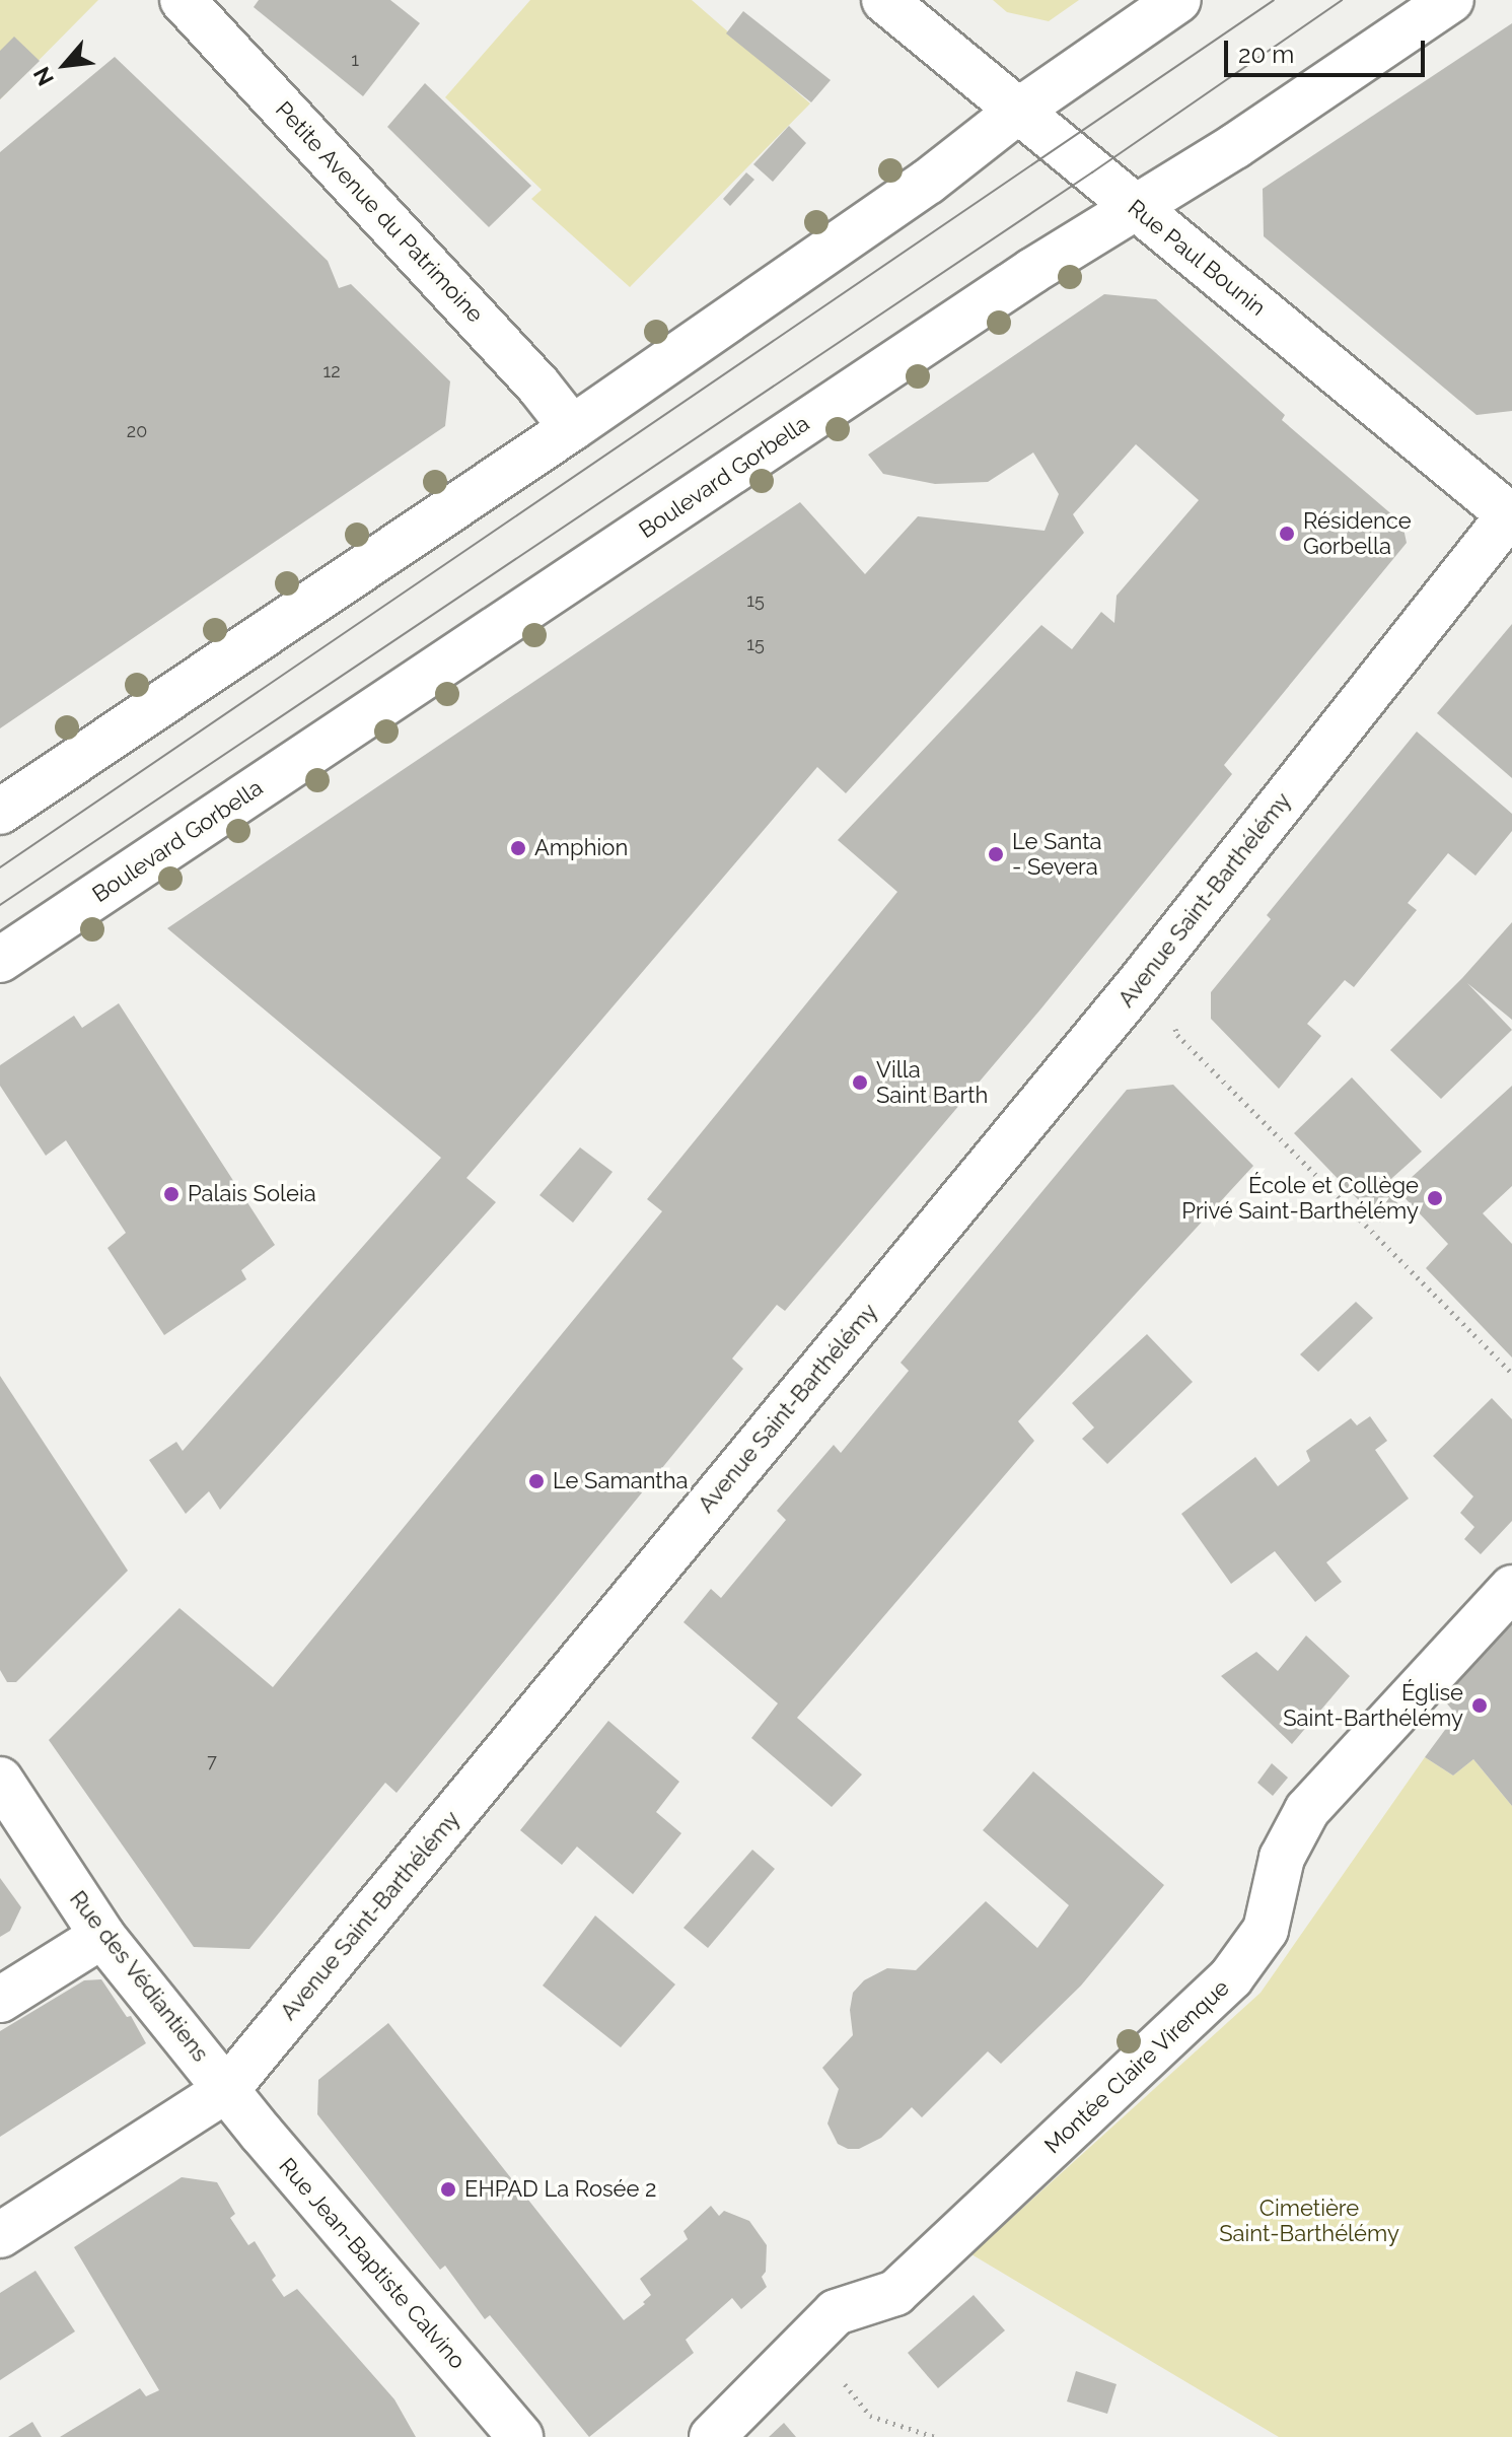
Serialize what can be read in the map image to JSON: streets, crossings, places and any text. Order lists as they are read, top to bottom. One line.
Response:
{"streets":{"street":["Petite Avenue du Patrimoine","Rue Paul Bounin","Boulevard Gorbella","Avenue Saint-Barthélémy","Rue des Védiantiens","Montée Claire Virenque","Rue Jean-Baptiste Calvino"]},"crossings":[["Rue Paul Bounin","Boulevard Gorbella"],["Rue Paul Bounin","Avenue Saint-Barthélémy"],["Avenue Saint-Barthélémy","Rue des Védiantiens"],["Avenue Saint-Barthélémy","Rue Jean-Baptiste Calvino"],["Rue des Védiantiens","Rue Jean-Baptiste Calvino"]],"parks":["Cimetière Saint-Barthélémy"],"places":["Résidence Gorbella","Amphion","Le Santa - Severa","Villa Saint Barth","Palais Soleia","École et Collège Privé Saint-Barthélémy","Le Samantha","Église Saint-Barthélémy","EHPAD La Rosée 2"],"house_numbers":["1","12","20","15","15","7"],"scale_bar":"20 m","north":"bottom left"}
